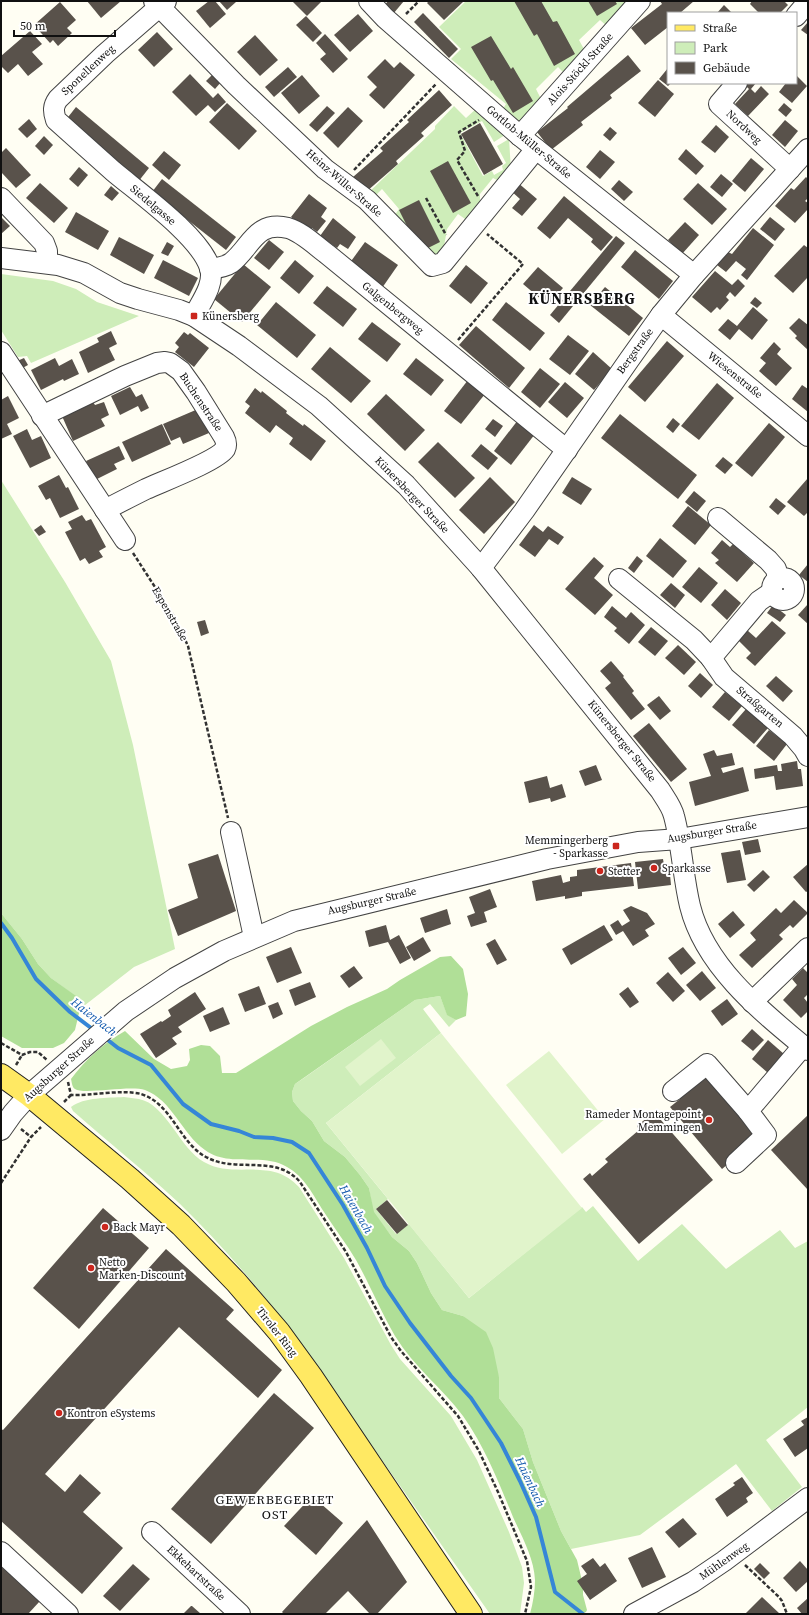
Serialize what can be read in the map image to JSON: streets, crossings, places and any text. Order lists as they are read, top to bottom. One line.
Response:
{"streets":{"main road":["Tiroler Ring"],"street":["Alois-Stöckl-Straße","Sponellenweg","Nordweg","Gottlob-Müller-Straße","Heinz-Willer-Straße","Siedelgasse","Galgenbergweg","Bergstraße","Wiesenstraße","Buchenstraße","Künersberger Straße","Straßgarten","Augsburger Straße","Mühlenweg","Ekkehartstraße"],"path":["Espenstraße"]},"crossings":[["Alois-Stöckl-Straße","Gottlob-Müller-Straße"],["Sponellenweg","Heinz-Willer-Straße"],["Sponellenweg","Siedelgasse"],["Nordweg","Bergstraße"],["Gottlob-Müller-Straße","Heinz-Willer-Straße"],["Gottlob-Müller-Straße","Bergstraße"],["Siedelgasse","Galgenbergweg"],["Galgenbergweg","Bergstraße"],["Bergstraße","Wiesenstraße"],["Bergstraße","Künersberger Straße"],["Künersberger Straße","Augsburger Straße"],["Augsburger Straße","Tiroler Ring"]],"districts":["KÜNERSBERG","GEWERBEGEBIET OST"],"water":["Haienbach"],"places":{"transit":["Künersberg","Memmingerberg - Sparkasse"],"other":["Sparkasse","Stetter","Rameder Montagepoint Memmingen","Back Mayr","Netto Marken-Discount","Kontron eSystems"]},"legend":["Straße","Park","Gebäude"],"scale_bar":"50 m"}
